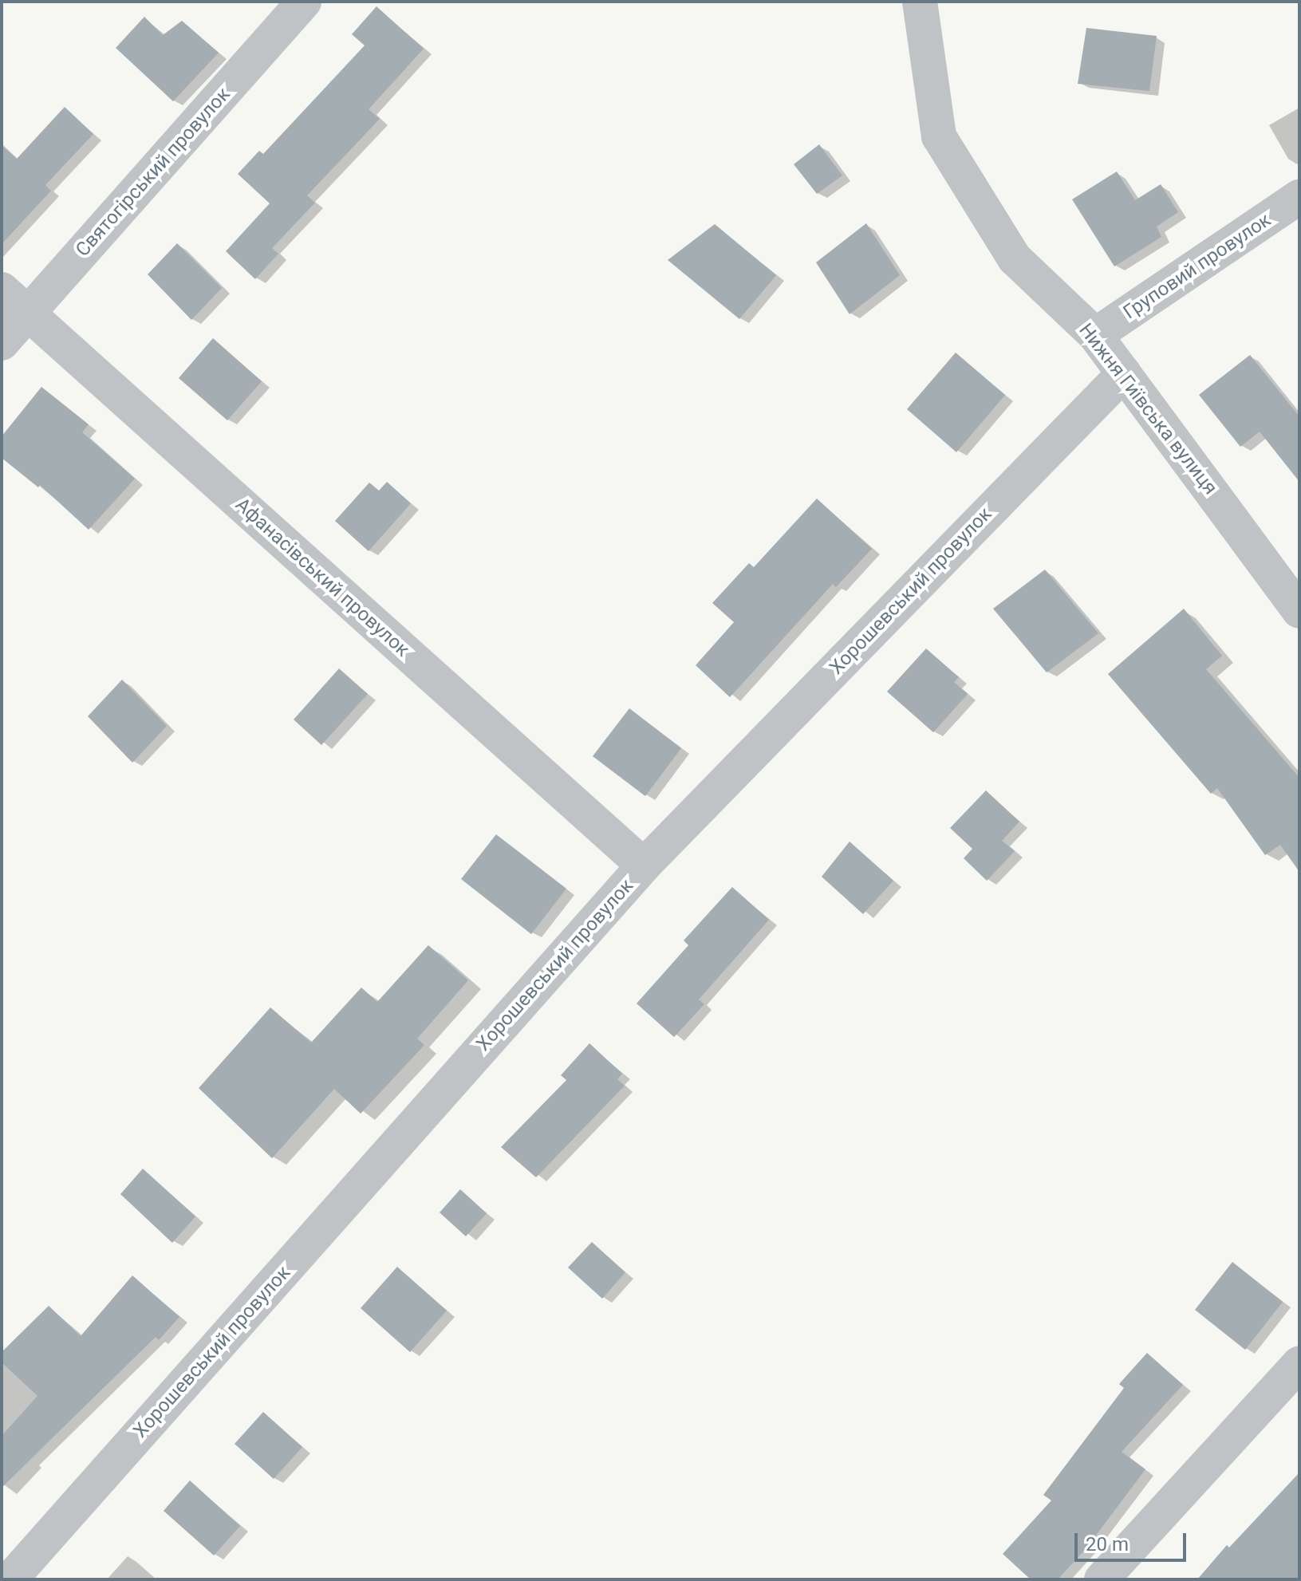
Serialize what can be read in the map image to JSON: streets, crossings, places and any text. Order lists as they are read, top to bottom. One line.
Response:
{"streets":{"street":["Святогірський провулок","Груповий провулок","Нижня Гиївська вулиця","Афанасівський провулок","Хорошевський провулок"]},"crossings":[["Святогірський провулок","Афанасівський провулок"],["Груповий провулок","Нижня Гиївська вулиця"],["Нижня Гиївська вулиця","Хорошевський провулок"],["Афанасівський провулок","Хорошевський провулок"]],"scale_bar":"20 m"}
